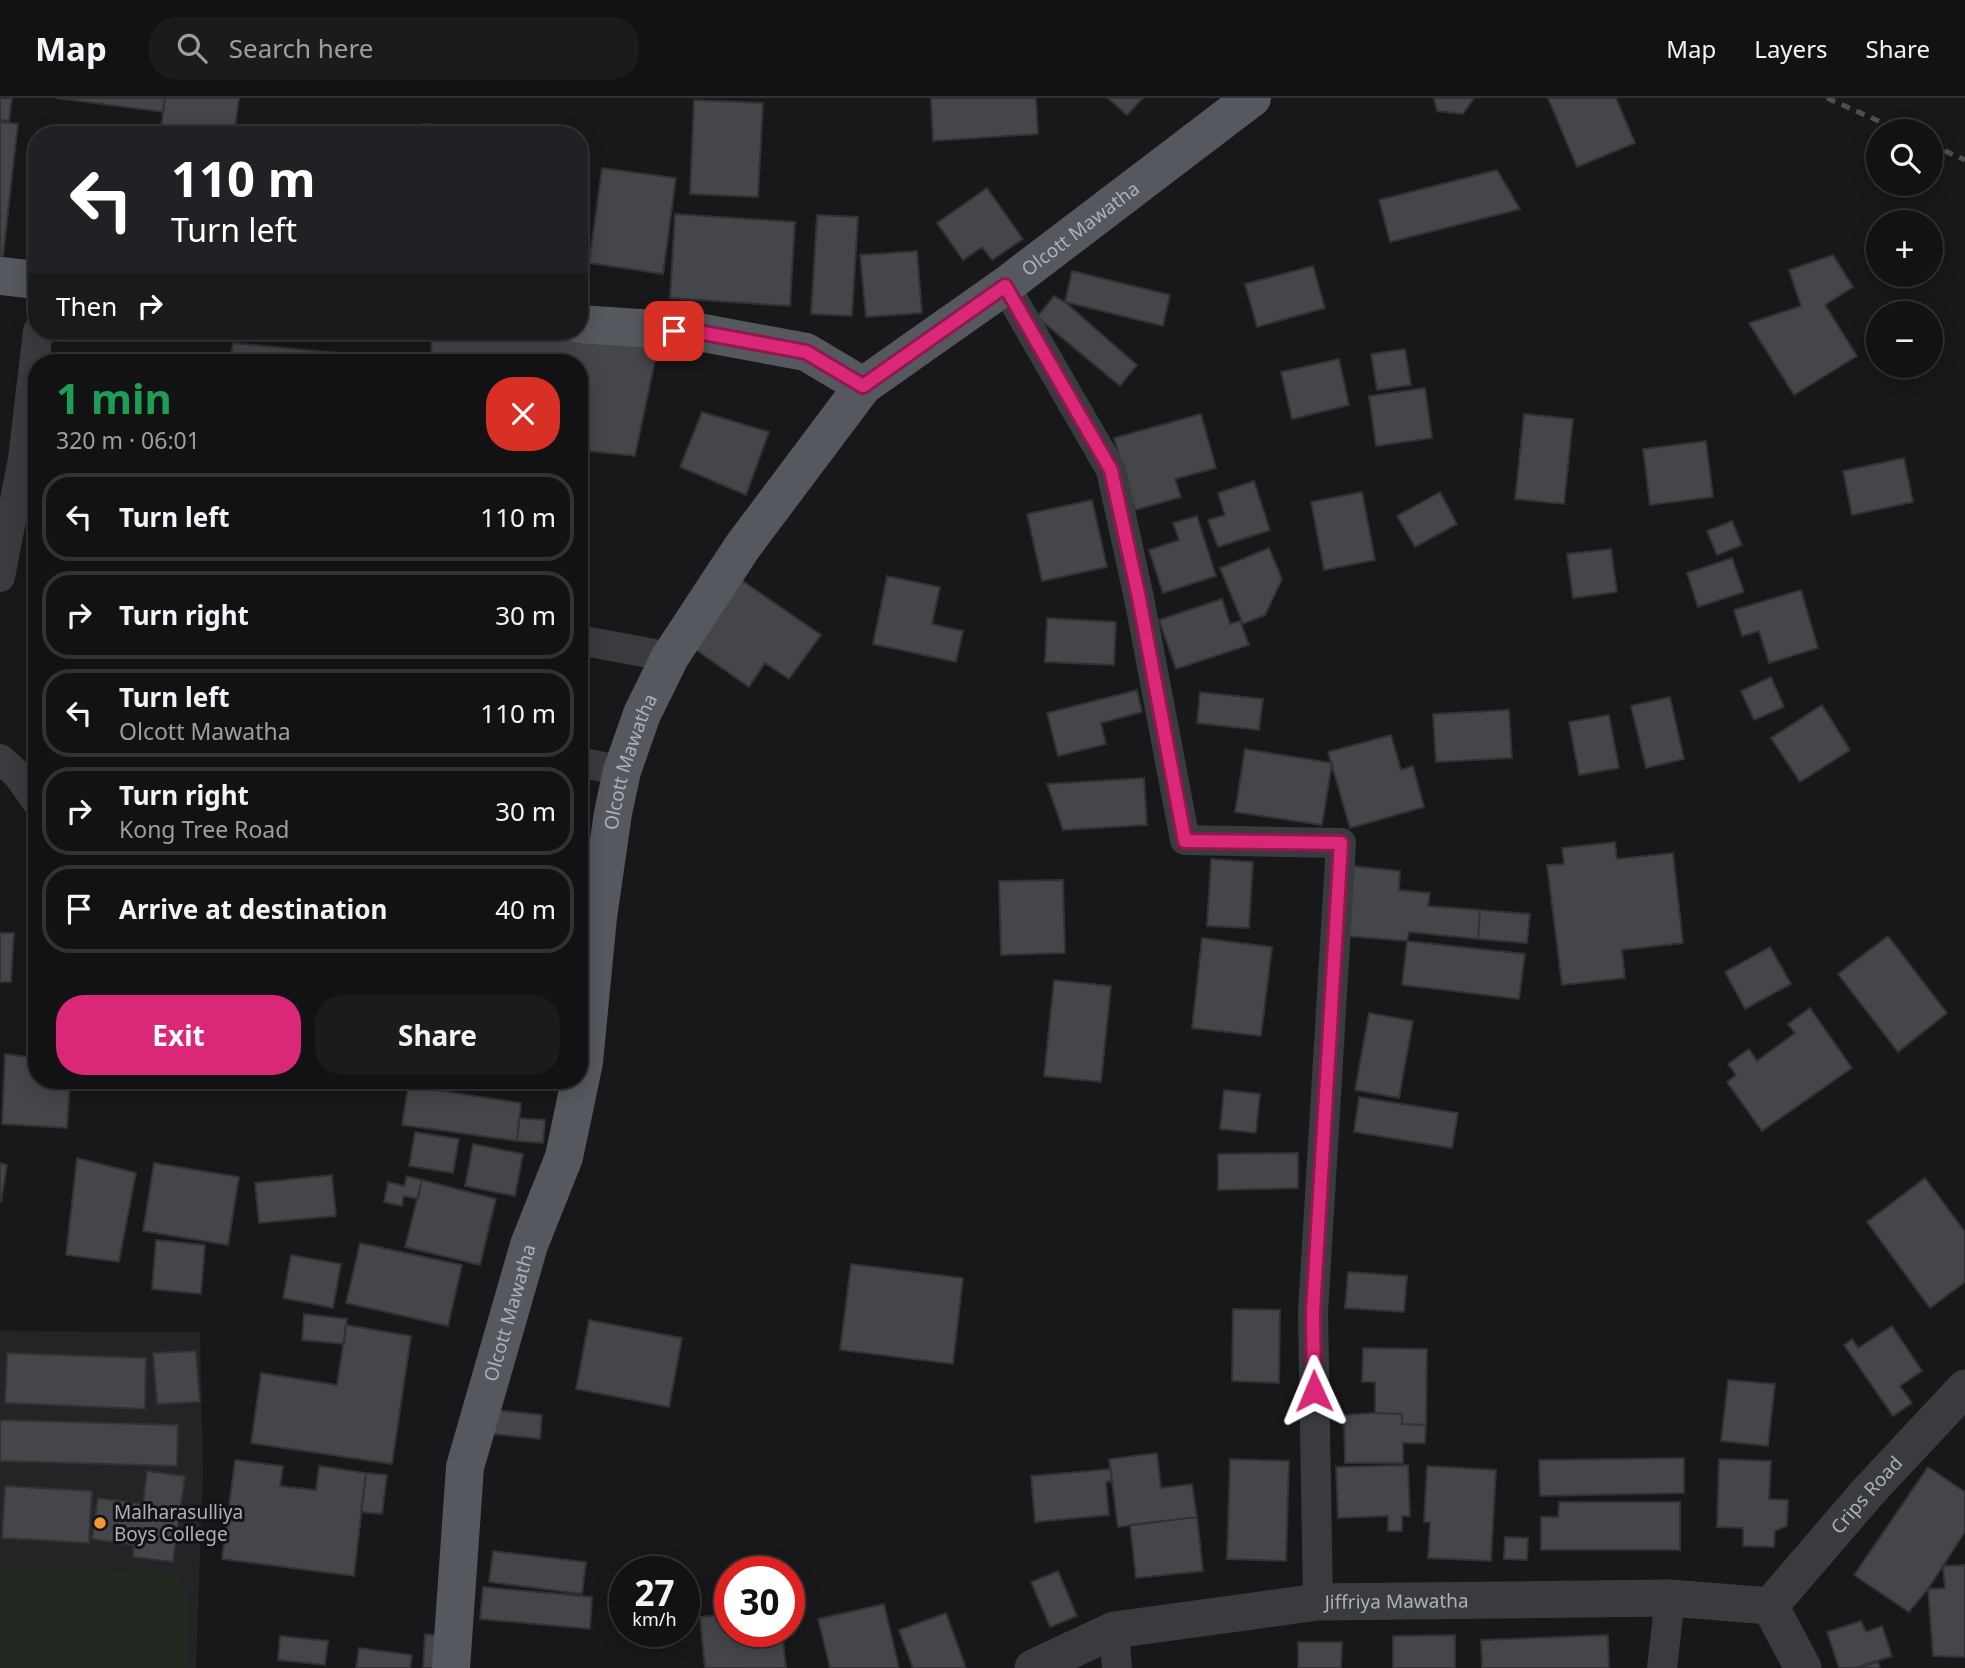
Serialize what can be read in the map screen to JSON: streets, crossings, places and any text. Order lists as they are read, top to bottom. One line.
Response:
{"streets":{"main road":["Olcott Mawatha"],"street":["Crips Road","Jiffriya Mawatha"]},"crossings":[["Crips Road","Jiffriya Mawatha"]],"places":["Malharasulliya Boys College"],"page":{"header":"Map","search":"Search here","nav":["Map","Layers","Share"],"map_buttons":["+","−"],"turn":["110 m","Turn left"],"then":"Then","heading":["1 min","320 m · 06:01"],"list":[{"name":"Turn left","value":"110 m"},{"name":"Turn right","value":"30 m"},{"name":"Turn left","note":"Olcott Mawatha","value":"110 m"},{"name":"Turn right","note":"Kong Tree Road","value":"30 m"},{"name":"Arrive at destination","value":"40 m"}],"buttons":["Exit","Share"],"speed":"27 km/h","limit":"30"}}
